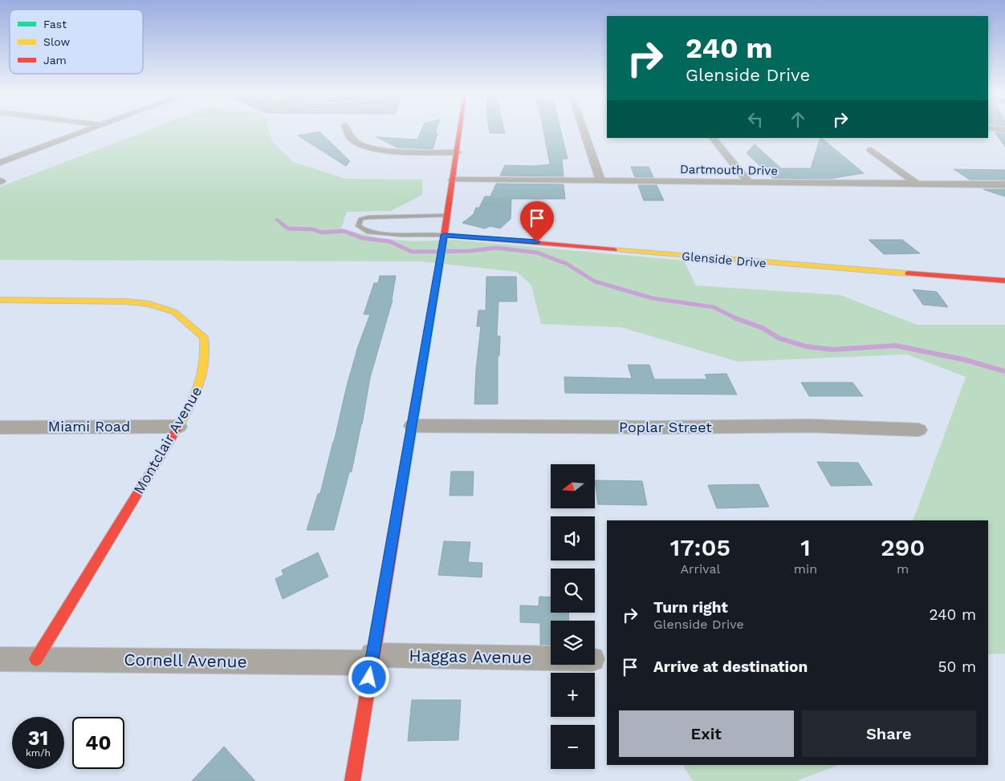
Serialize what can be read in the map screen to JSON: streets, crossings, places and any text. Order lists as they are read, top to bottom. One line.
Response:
{"streets":{"street":["Dartmouth Drive","Glenside Drive","Miami Road","Poplar Street","Montclair Avenue","Haggas Avenue","Cornell Avenue"]},"crossings":[["Miami Road","Montclair Avenue"],["Montclair Avenue","Cornell Avenue"],["Haggas Avenue","Cornell Avenue"]],"legend":["Fast","Slow","Jam"],"north":"left","page":{"turn":["240 m","Glenside Drive"],"map_buttons":["+","−"],"eta":["17:05","Arrival","1","min","290","m"],"list":[{"name":"Turn right","note":"Glenside Drive","value":"240 m"},{"name":"Arrive at destination","value":"50 m"}],"buttons":["Exit","Share"],"speed":"31 km/h","limit":"40"}}
